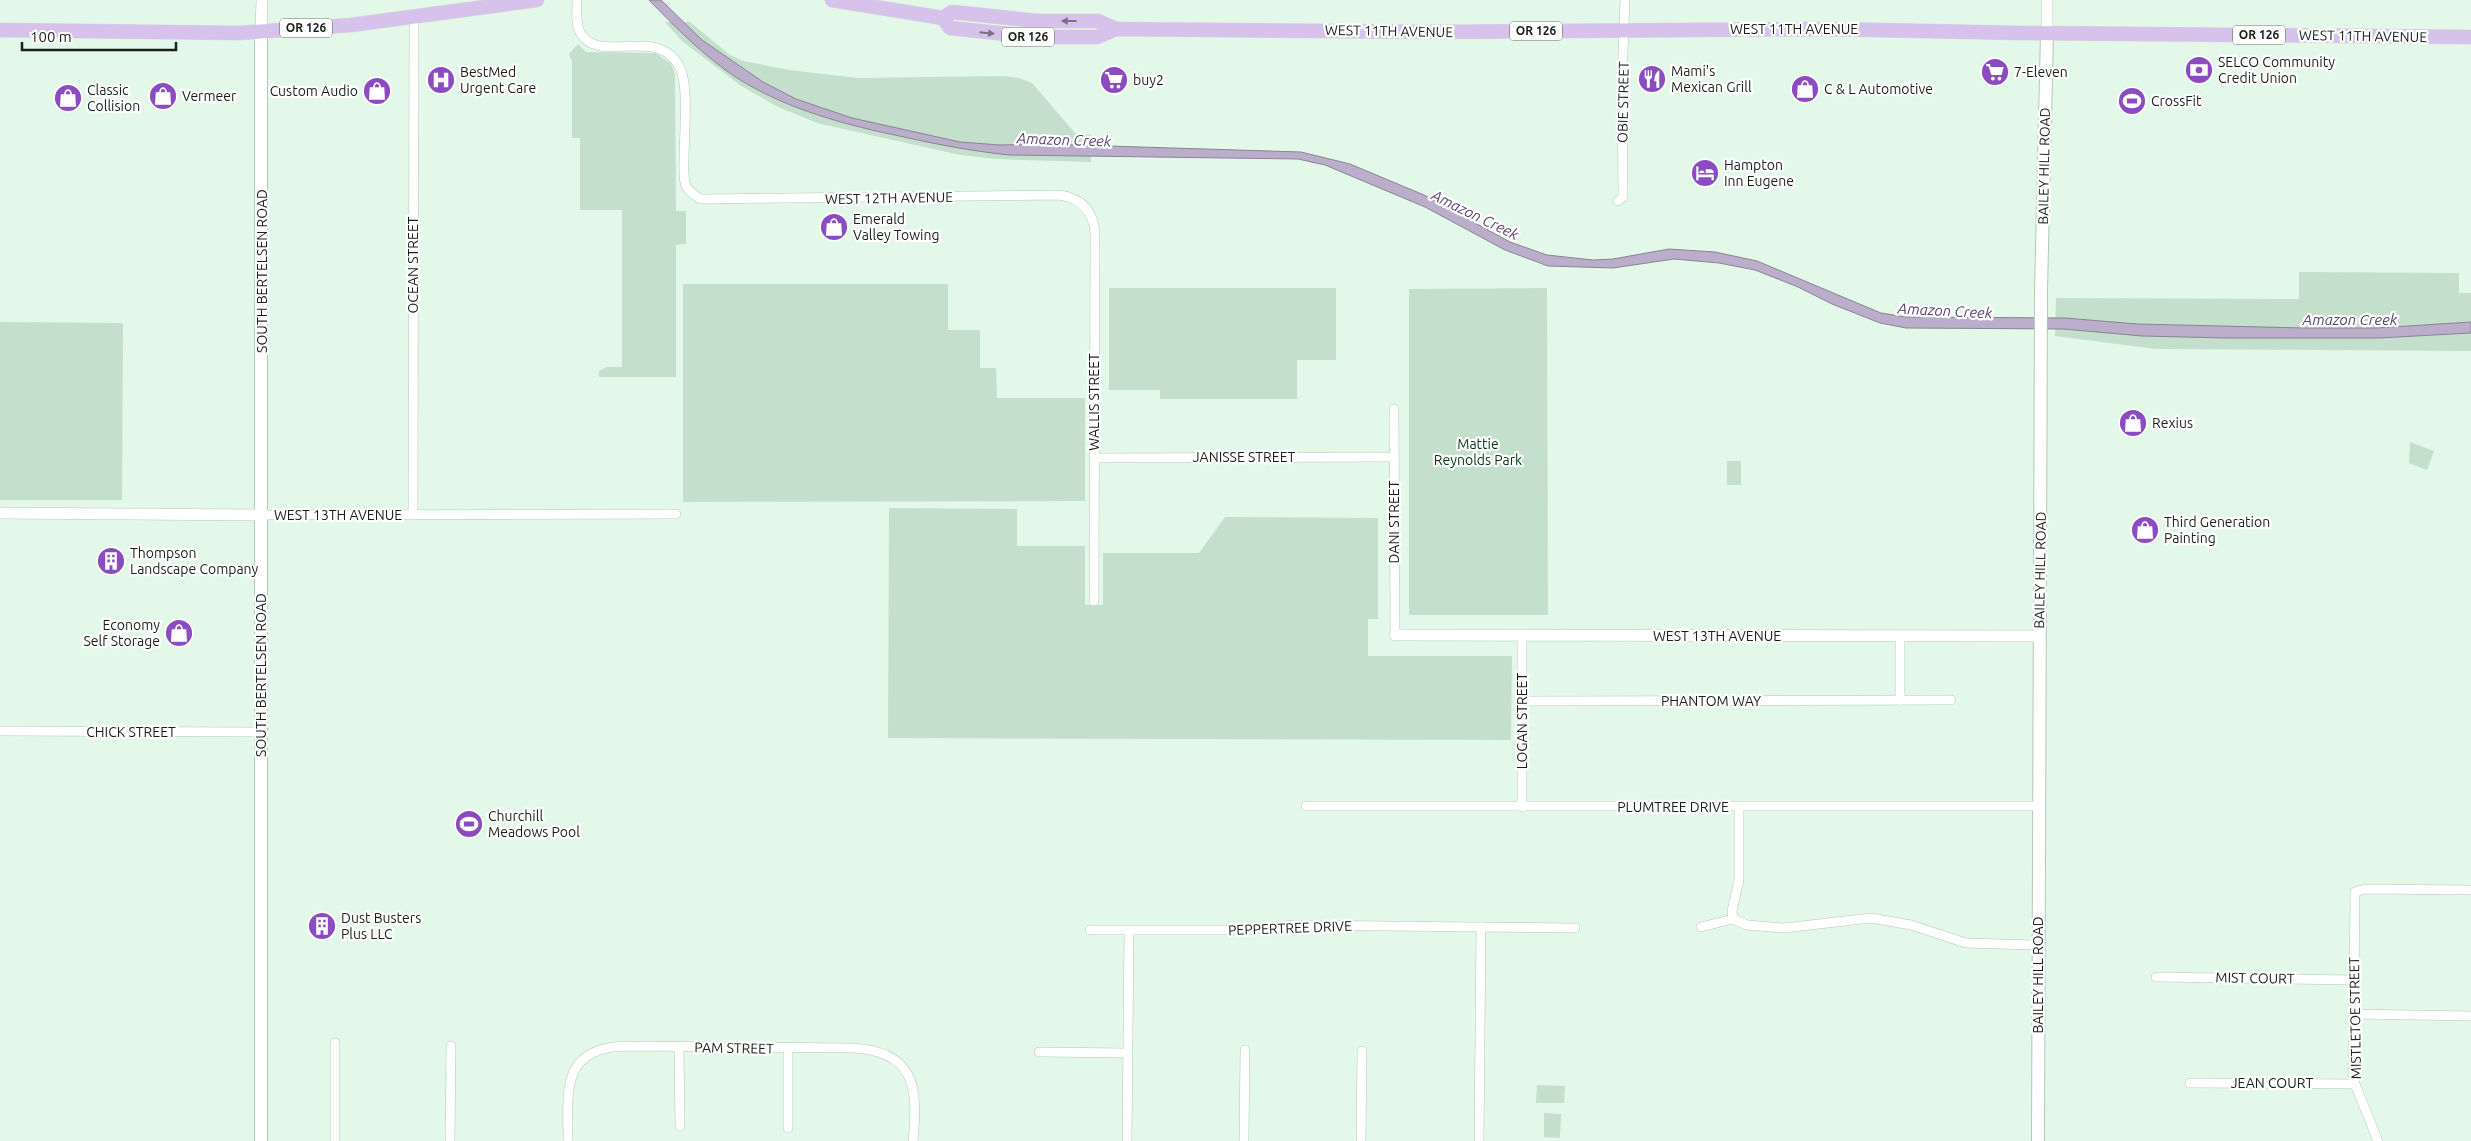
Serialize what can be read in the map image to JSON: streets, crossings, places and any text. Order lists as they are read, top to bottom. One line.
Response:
{"streets":{"main road":["OR 126","WEST 11TH AVENUE","BAILEY HILL ROAD","SOUTH BERTELSEN ROAD"],"street":["OBIE STREET","WEST 12TH AVENUE","OCEAN STREET","WALLIS STREET","JANISSE STREET","WEST 13TH AVENUE","DANI STREET","PHANTOM WAY","LOGAN STREET","CHICK STREET","PLUMTREE DRIVE","PEPPERTREE DRIVE","MIST COURT","MISTLETOE STREET","PAM STREET","JEAN COURT"]},"crossings":[["OR 126","OCEAN STREET"],["OR 126","SOUTH BERTELSEN ROAD"],["WEST 11TH AVENUE","OBIE STREET"],["WEST 11TH AVENUE","BAILEY HILL ROAD"],["BAILEY HILL ROAD","WEST 13TH AVENUE"],["BAILEY HILL ROAD","PLUMTREE DRIVE"],["WEST 12TH AVENUE","WALLIS STREET"],["OCEAN STREET","WEST 13TH AVENUE"],["SOUTH BERTELSEN ROAD","WEST 13TH AVENUE"],["SOUTH BERTELSEN ROAD","CHICK STREET"],["WALLIS STREET","JANISSE STREET"],["JANISSE STREET","DANI STREET"],["WEST 13TH AVENUE","DANI STREET"],["WEST 13TH AVENUE","LOGAN STREET"],["PHANTOM WAY","LOGAN STREET"],["LOGAN STREET","PLUMTREE DRIVE"],["MIST COURT","MISTLETOE STREET"],["MISTLETOE STREET","JEAN COURT"]],"water":["Amazon Creek"],"parks":["Mattie Reynolds Park"],"places":{"bank":["SELCO Community Credit Union"],"supermarket":["7-Eleven","buy2"],"restaurant":["Mami's Mexican Grill"],"hospital":["BestMed Urgent Care"],"shop":["C & L Automotive","Custom Audio","Vermeer","Classic Collision","Emerald Valley Towing","Rexius","Third Generation Painting","Economy Self Storage"],"sports":["CrossFit","Churchill Meadows Pool"],"hotel":["Hampton Inn Eugene"],"building":["Thompson Landscape Company","Dust Busters Plus LLC"]},"scale_bar":"100 m"}
